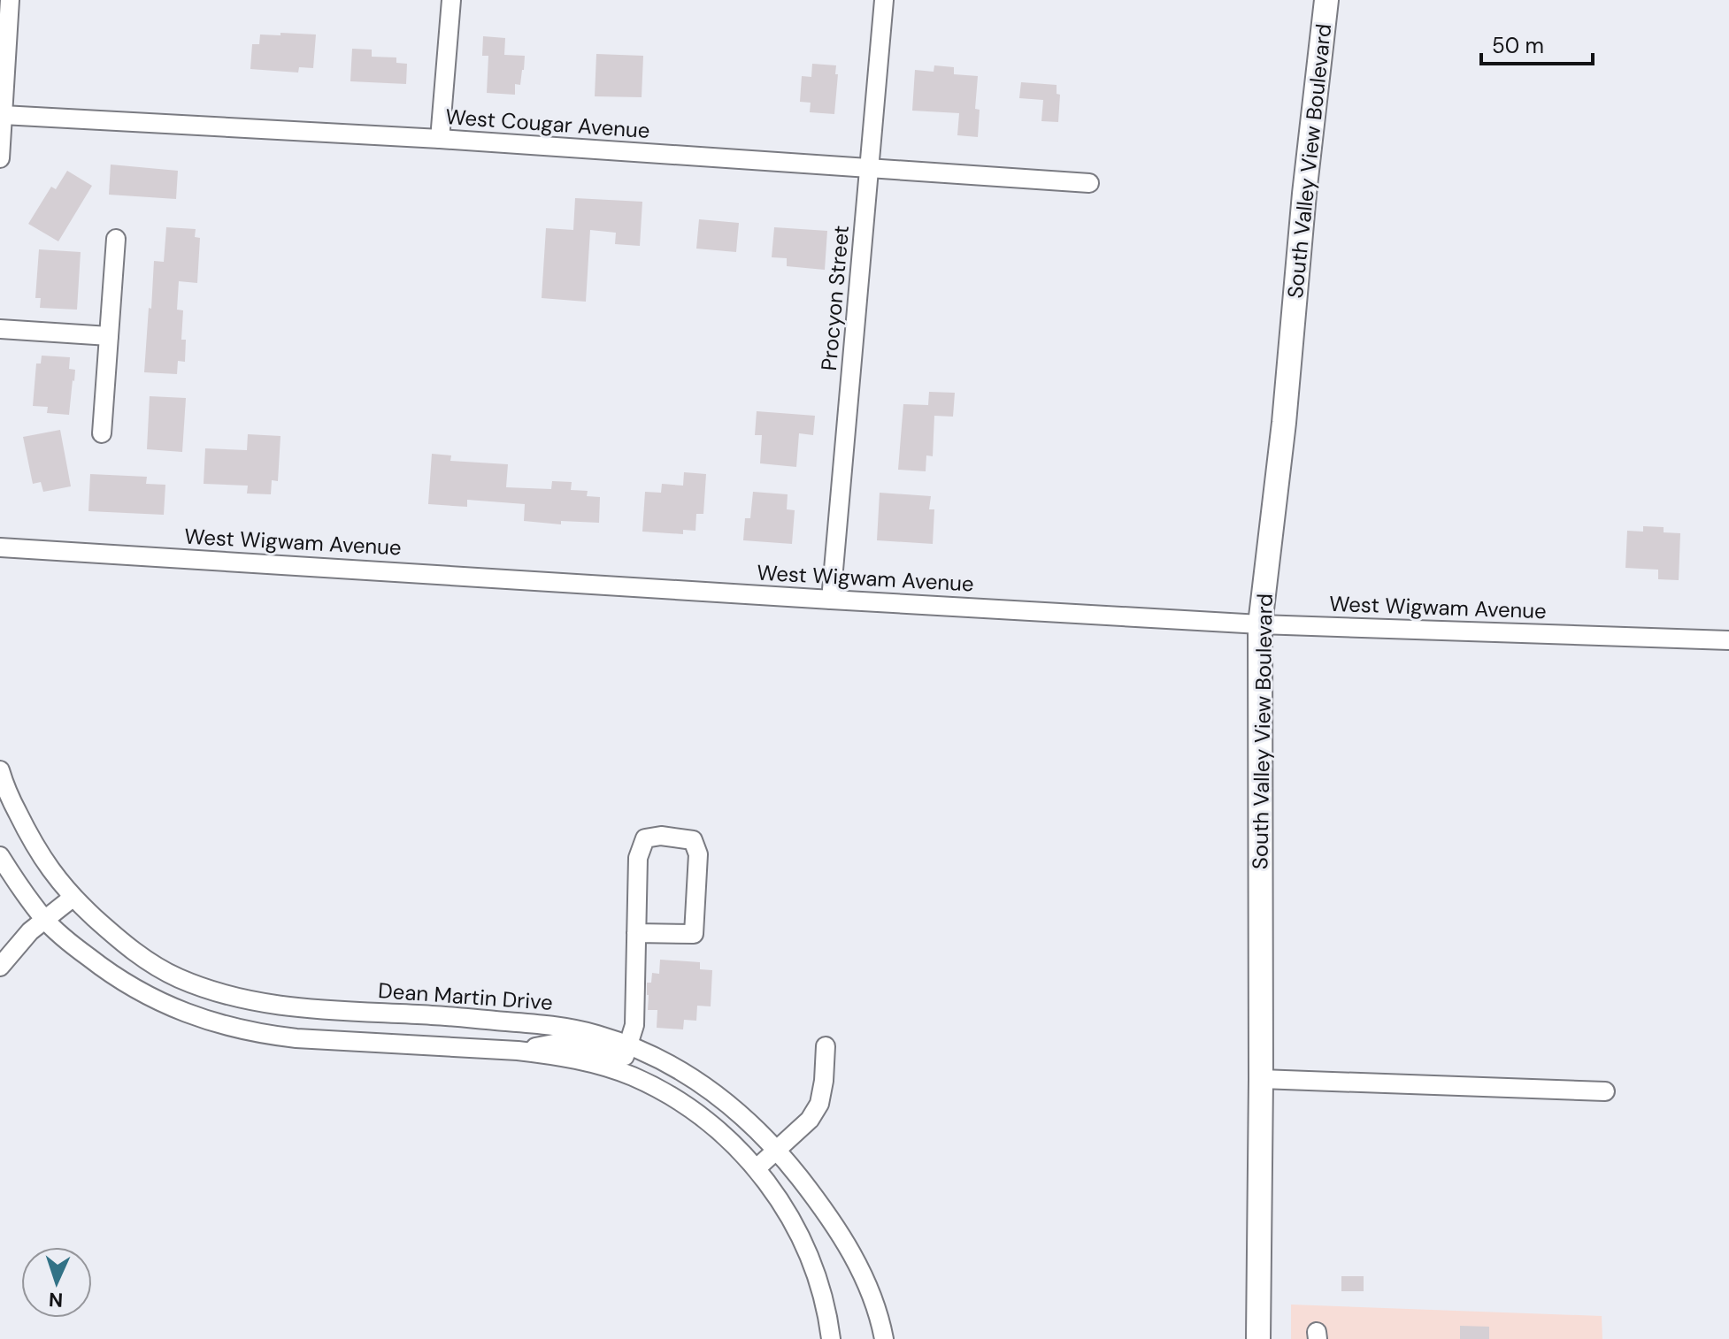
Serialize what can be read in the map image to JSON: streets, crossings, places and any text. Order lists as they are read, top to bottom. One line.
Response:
{"streets":{"main road":["South Valley View Boulevard"],"street":["West Cougar Avenue","Procyon Street","West Wigwam Avenue","Dean Martin Drive"]},"crossings":[["West Cougar Avenue","Procyon Street"],["South Valley View Boulevard","West Wigwam Avenue"],["Procyon Street","West Wigwam Avenue"]],"scale_bar":"50 m","north":"bottom"}
